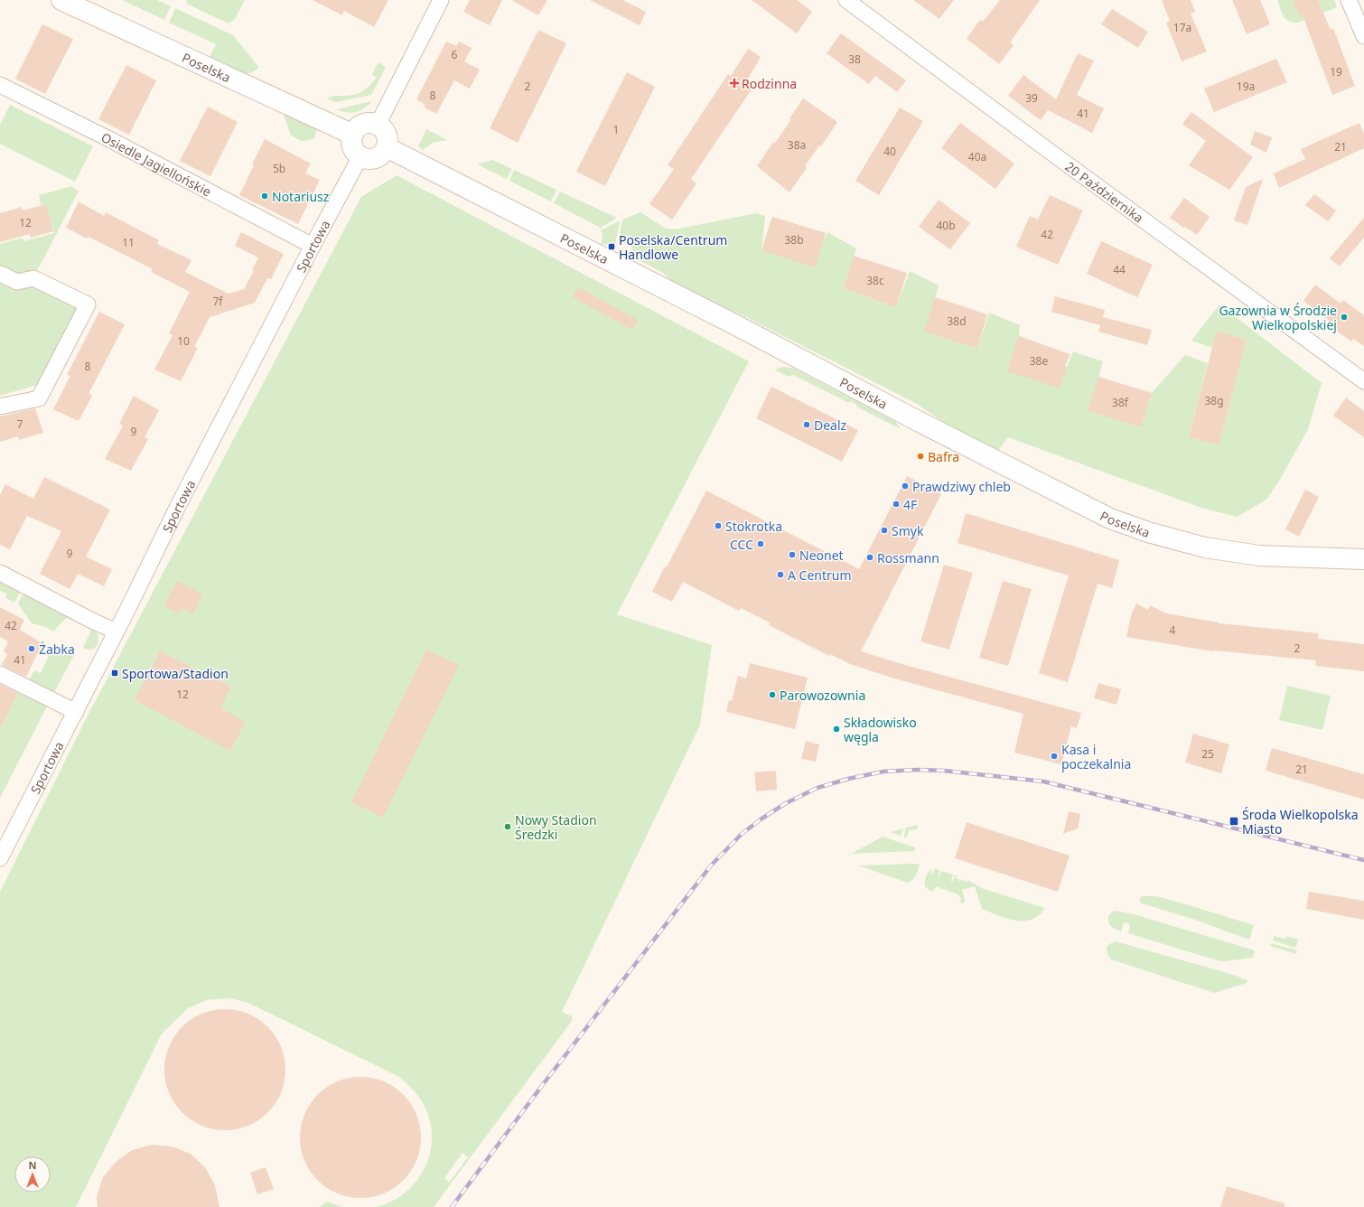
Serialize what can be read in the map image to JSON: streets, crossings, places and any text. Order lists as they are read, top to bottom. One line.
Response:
{"streets":{"street":["Poselska","Osiedle Jagiellońskie","20 Października","Sportowa"]},"crossings":[["Poselska","Sportowa"],["Osiedle Jagiellońskie","Sportowa"]],"places":{"health":["Rodzinna"],"other":["Notariusz","Gazownia w Środzie Wielkopolskiej","Dealz","Bafra","Prawdziwy chleb","4F","Stokrotka","Smyk","CCC","Neonet","Rossmann","A Centrum","Żabka","Parowozownia","Składowisko węgla","Kasa i poczekalnia","Nowy Stadion Średzki"],"transit":["Poselska/Centrum Handlowe","Sportowa/Stadion","Środa Wielkopolska Miasto"]},"house_numbers":["17a","6","38","19","2","19a","8","39","41","1","38a","21","40","40a","5b","12","40b","42","38b","11","44","38c","7f","38d","10","38e","8","38g","38f","7","9","9","42","4","2","41","12","25","21"],"north":"top"}
